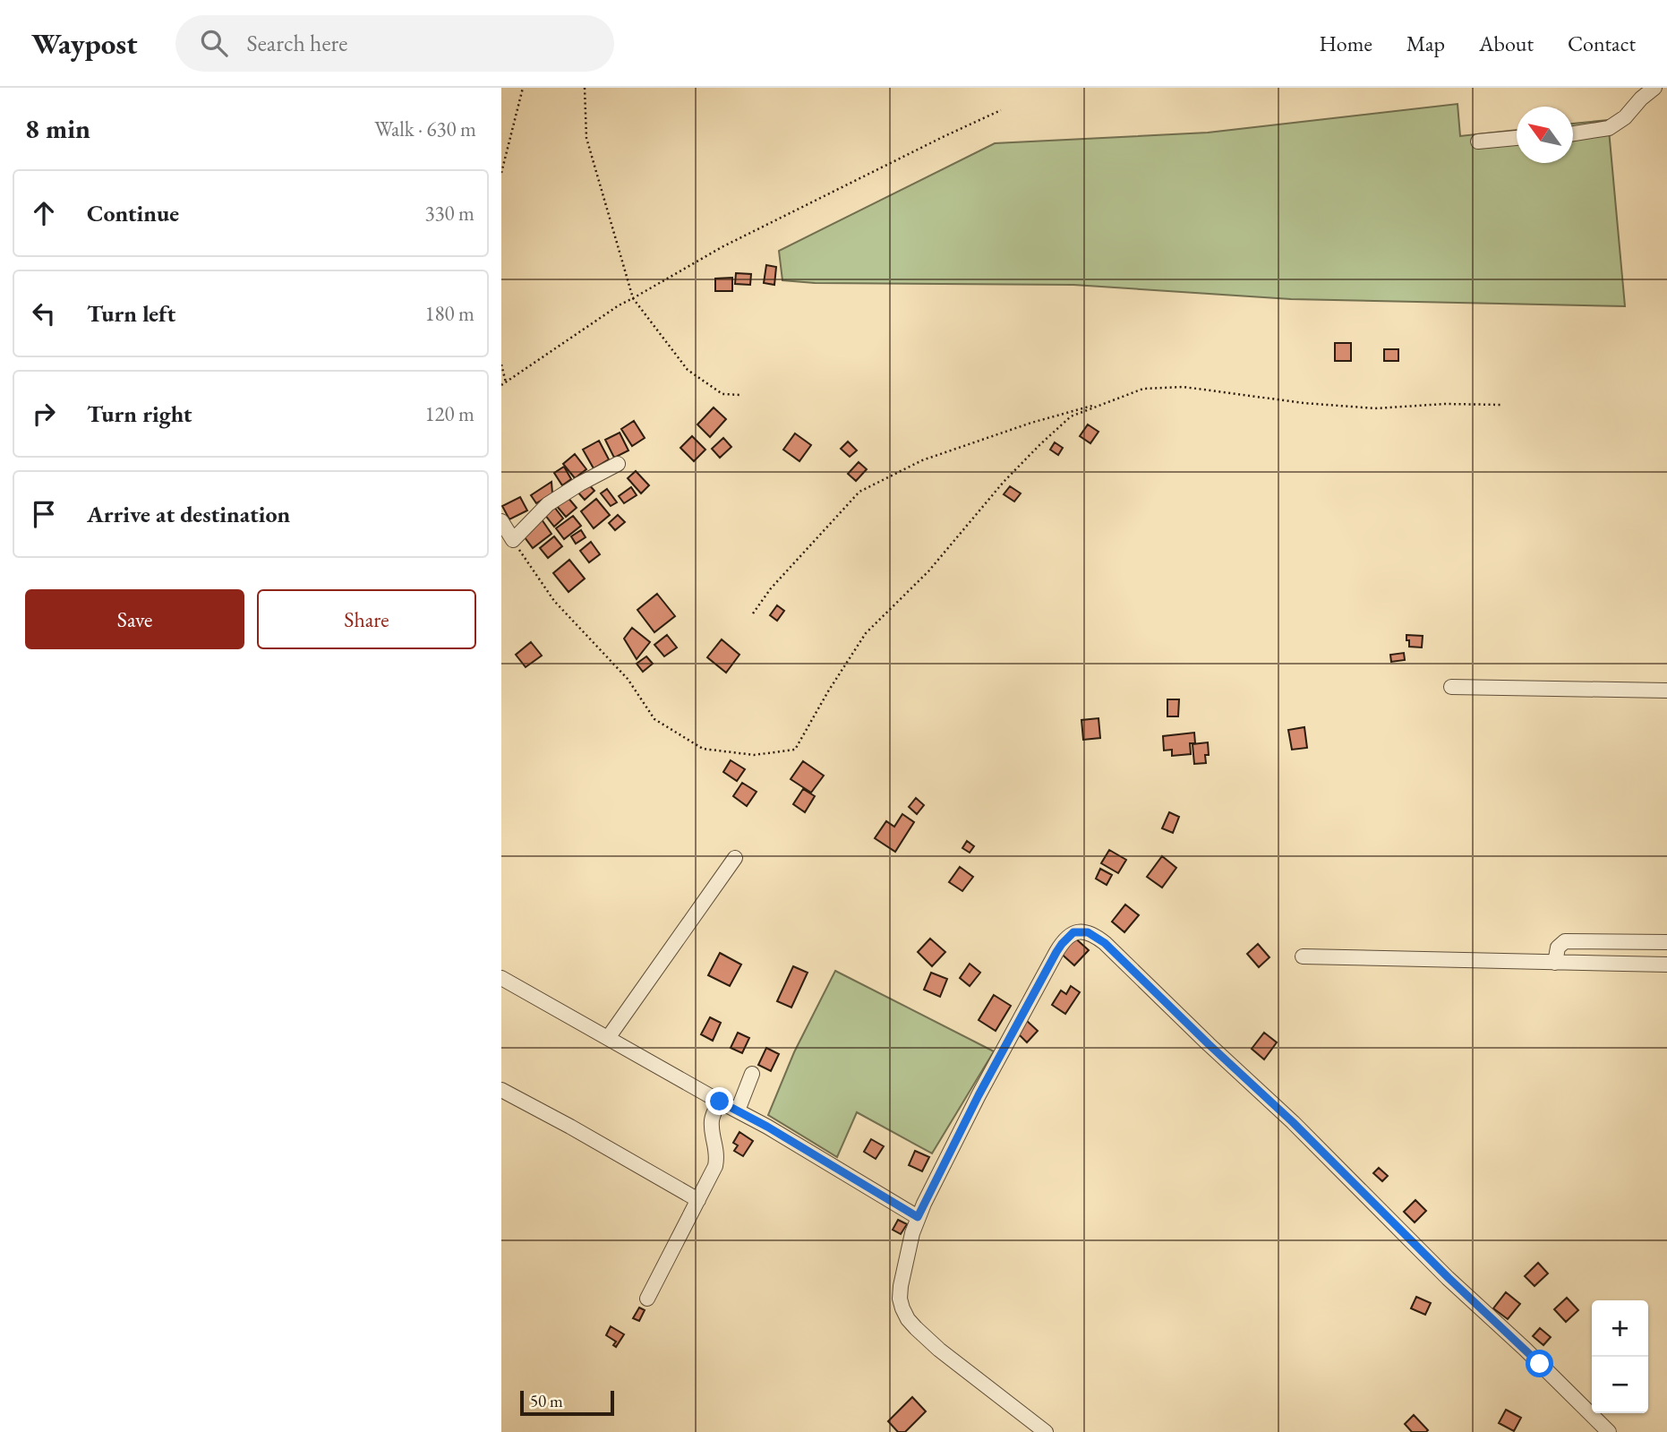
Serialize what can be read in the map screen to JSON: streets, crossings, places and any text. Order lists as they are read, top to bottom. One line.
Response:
{"scale_bar":"50 m","north":"top left","page":{"header":"Waypost","search":"Search here","nav":["Home","Map","About","Contact"],"heading":["8 min","Walk · 630 m"],"list":[["Continue","330 m"],["Turn left","180 m"],["Turn right","120 m"],"Arrive at destination"],"buttons":["Save","Share"],"map_buttons":["+","−"],"scale":"50 m"}}
